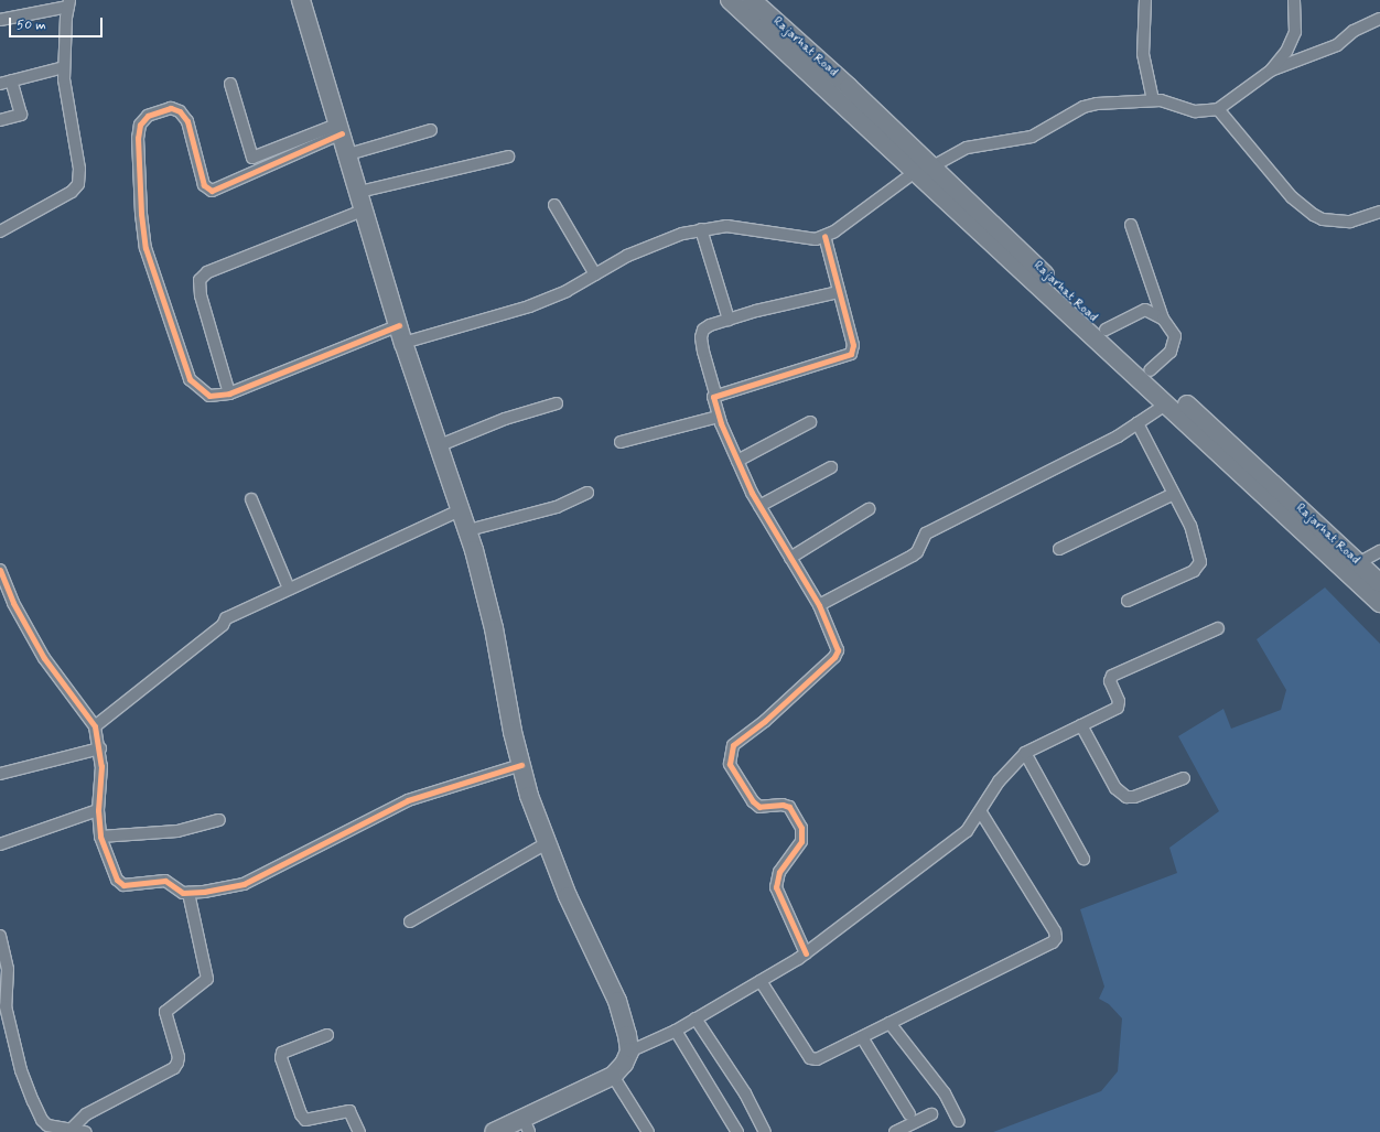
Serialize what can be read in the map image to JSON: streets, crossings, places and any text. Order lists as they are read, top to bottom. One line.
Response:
{"streets":{"main road":["Rajarhat Road"]},"scale_bar":"50 m"}
